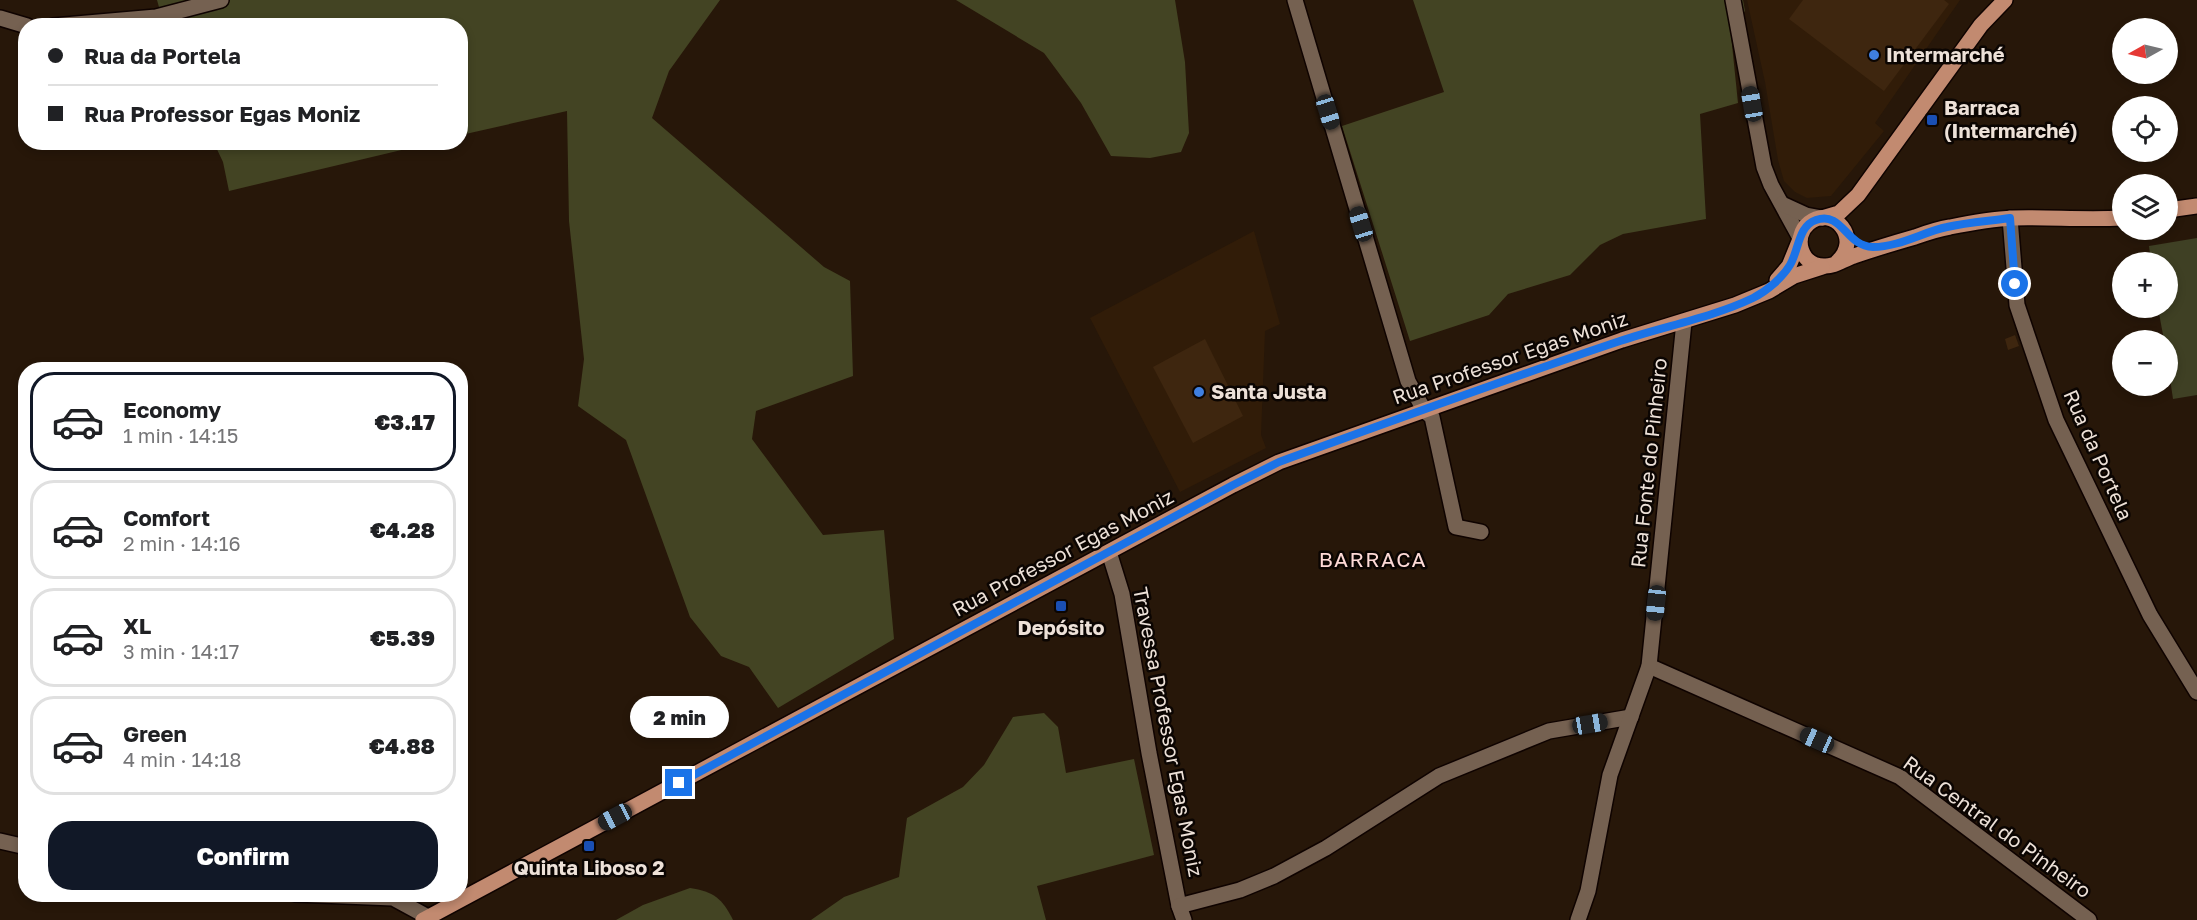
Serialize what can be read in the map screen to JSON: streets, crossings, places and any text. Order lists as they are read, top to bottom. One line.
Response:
{"streets":{"main road":["Rua Professor Egas Moniz"],"street":["Rua da Portela","Rua Fonte do Pinheiro","Travessa Professor Egas Moniz","Rua Central do Pinheiro"]},"crossings":[["Rua Professor Egas Moniz","Rua Fonte do Pinheiro"],["Rua Professor Egas Moniz","Travessa Professor Egas Moniz"],["Rua Fonte do Pinheiro","Rua Central do Pinheiro"]],"districts":["BARRACA"],"places":{"other":["Intermarché","Santa Justa"],"transit":["Barraca (Intermarché)","Depósito","Quinta Liboso 2"]},"north":"left","page":{"map_buttons":["+","−"],"banner":["Rua da Portela","Rua Professor Egas Moniz"],"list":[{"name":"Economy","note":"1 min · 14:15","value":"€3.17"},{"name":"Comfort","note":"2 min · 14:16","value":"€4.28"},{"name":"XL","note":"3 min · 14:17","value":"€5.39"},{"name":"Green","note":"4 min · 14:18","value":"€4.88"}],"bubble":"2 min","buttons":"Confirm"}}
